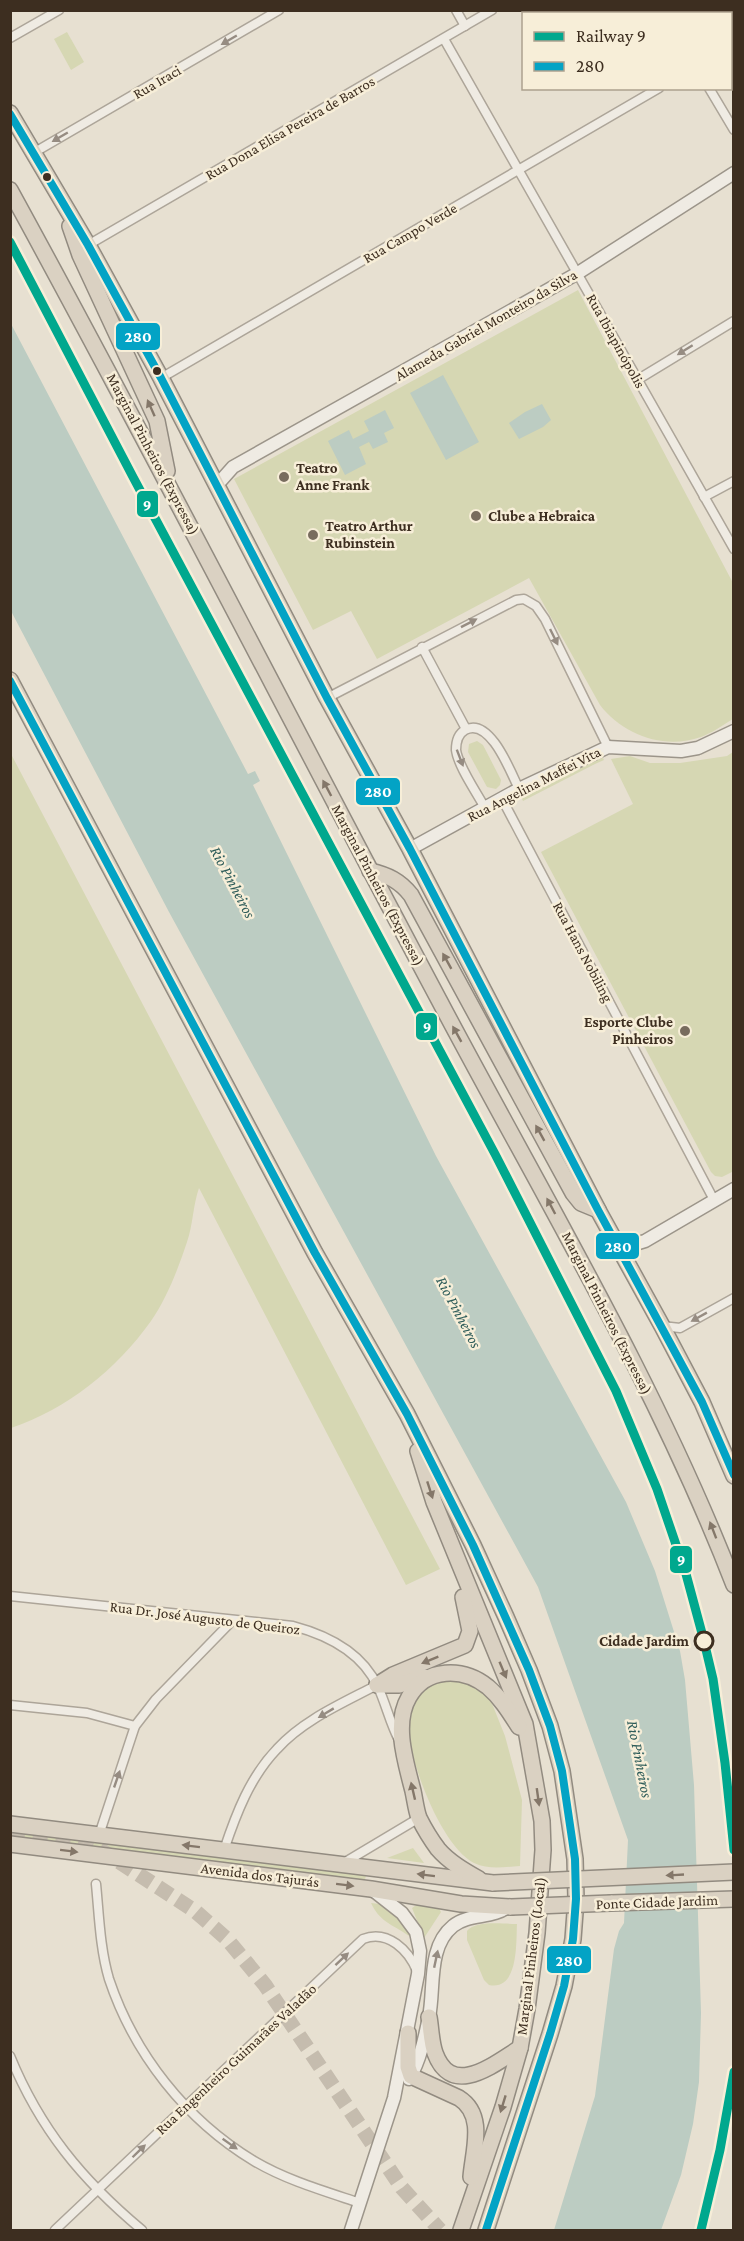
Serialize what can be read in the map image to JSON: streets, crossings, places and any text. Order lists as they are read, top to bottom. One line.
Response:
{"streets":{"highway":["Marginal Pinheiros (Expressa)","Avenida dos Tajurás","Ponte Cidade Jardim","Marginal Pinheiros (Local)"],"street":["Rua Iraci","Rua Dona Elisa Pereira de Barros","Rua Campo Verde","Alameda Gabriel Monteiro da Silva","Rua Ibiapinópolis","Rua Angelina Maffei Vita","Rua Hans Nobiling","Rua Dr. José Augusto de Queiroz","Rua Engenheiro Guimarães Valadão"]},"crossings":[["Rua Dona Elisa Pereira de Barros","Rua Ibiapinópolis"],["Rua Campo Verde","Rua Ibiapinópolis"],["Alameda Gabriel Monteiro da Silva","Rua Ibiapinópolis"],["Rua Angelina Maffei Vita","Rua Hans Nobiling"],["Avenida dos Tajurás","Ponte Cidade Jardim"]],"one_way":["Rua Iraci","Rua Engenheiro Guimarães Valadão"],"water":["Rio Pinheiros"],"places":["Teatro Anne Frank","Clube a Hebraica","Teatro Arthur Rubinstein","Esporte Clube Pinheiros","Cidade Jardim"],"lines":["transit line 280","rail line 9"],"legend":["Railway 9","280"]}
